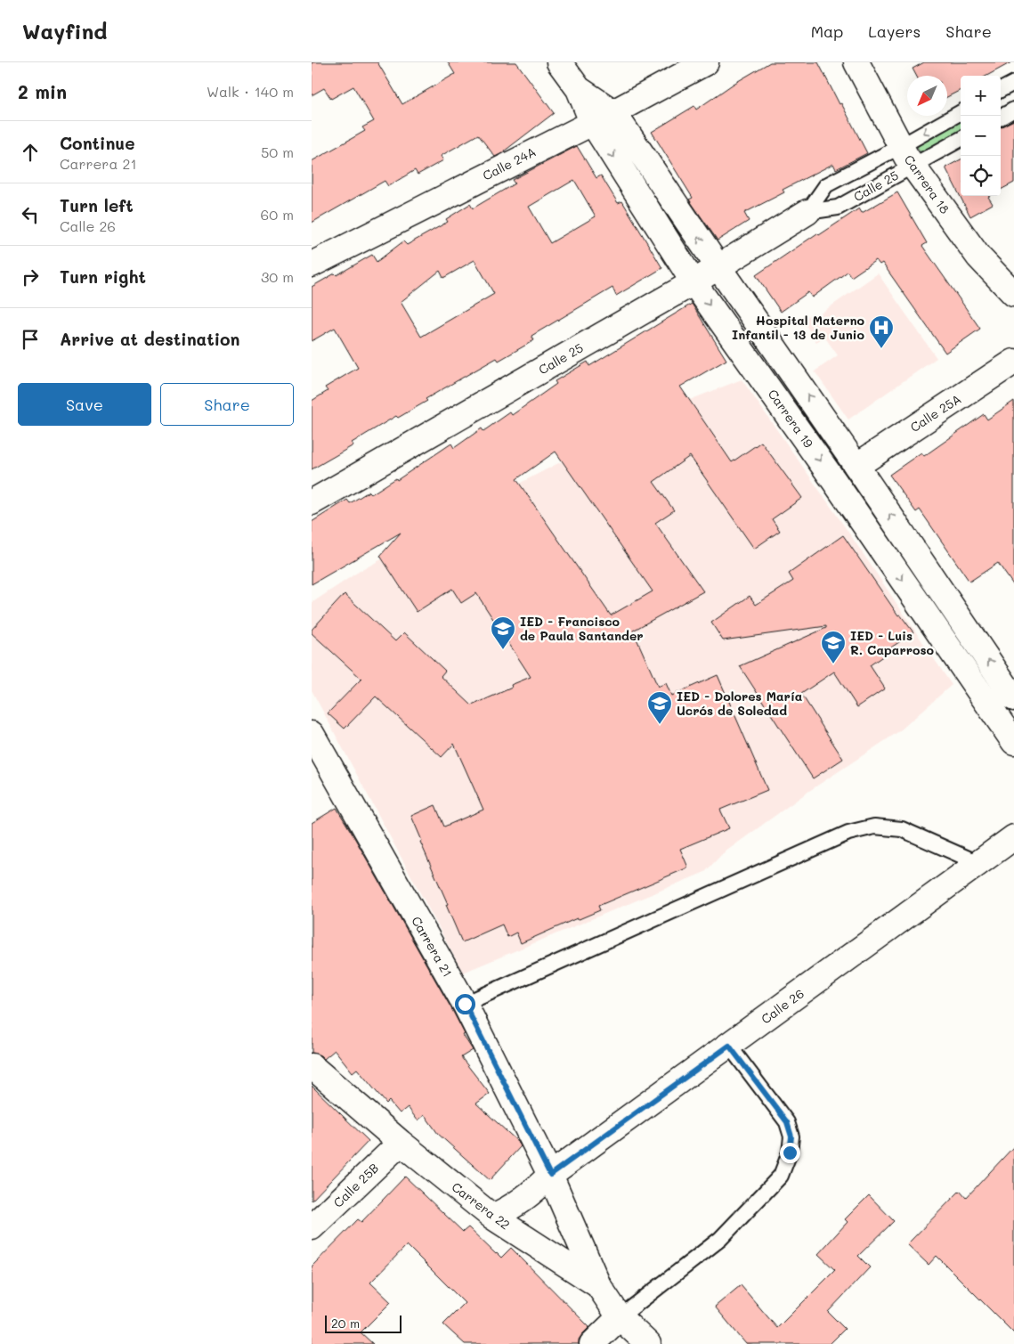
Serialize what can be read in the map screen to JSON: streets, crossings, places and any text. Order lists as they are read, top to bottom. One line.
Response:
{"streets":{"street":["Calle 24A","Carrera 18","Calle 25","Calle 25A","Carrera 19","Carrera 21","Calle 26","Calle 25B","Carrera 22"]},"crossings":[["Calle 24A","Carrera 19"],["Carrera 18","Calle 25"],["Calle 25","Carrera 19"],["Calle 25A","Carrera 19"],["Carrera 21","Calle 26"],["Carrera 21","Carrera 22"],["Calle 26","Carrera 22"],["Calle 25B","Carrera 22"]],"places":{"hospital":["Hospital Materno Infantil - 13 de Junio"],"school or university":["IED - Francisco de Paula Santander","IED - Luis R. Caparroso","IED - Dolores María Ucrós de Soledad"]},"scale_bar":"20 m","north":"bottom left","page":{"header":"Wayfind","nav":["Map","Layers","Share"],"heading":["2 min","Walk · 140 m"],"map_buttons":["+","−"],"list":[["Continue","Carrera 21","50 m"],["Turn left","Calle 26","60 m"],["Turn right","30 m"],"Arrive at destination"],"buttons":["Save","Share"],"scale":"20 m"}}
